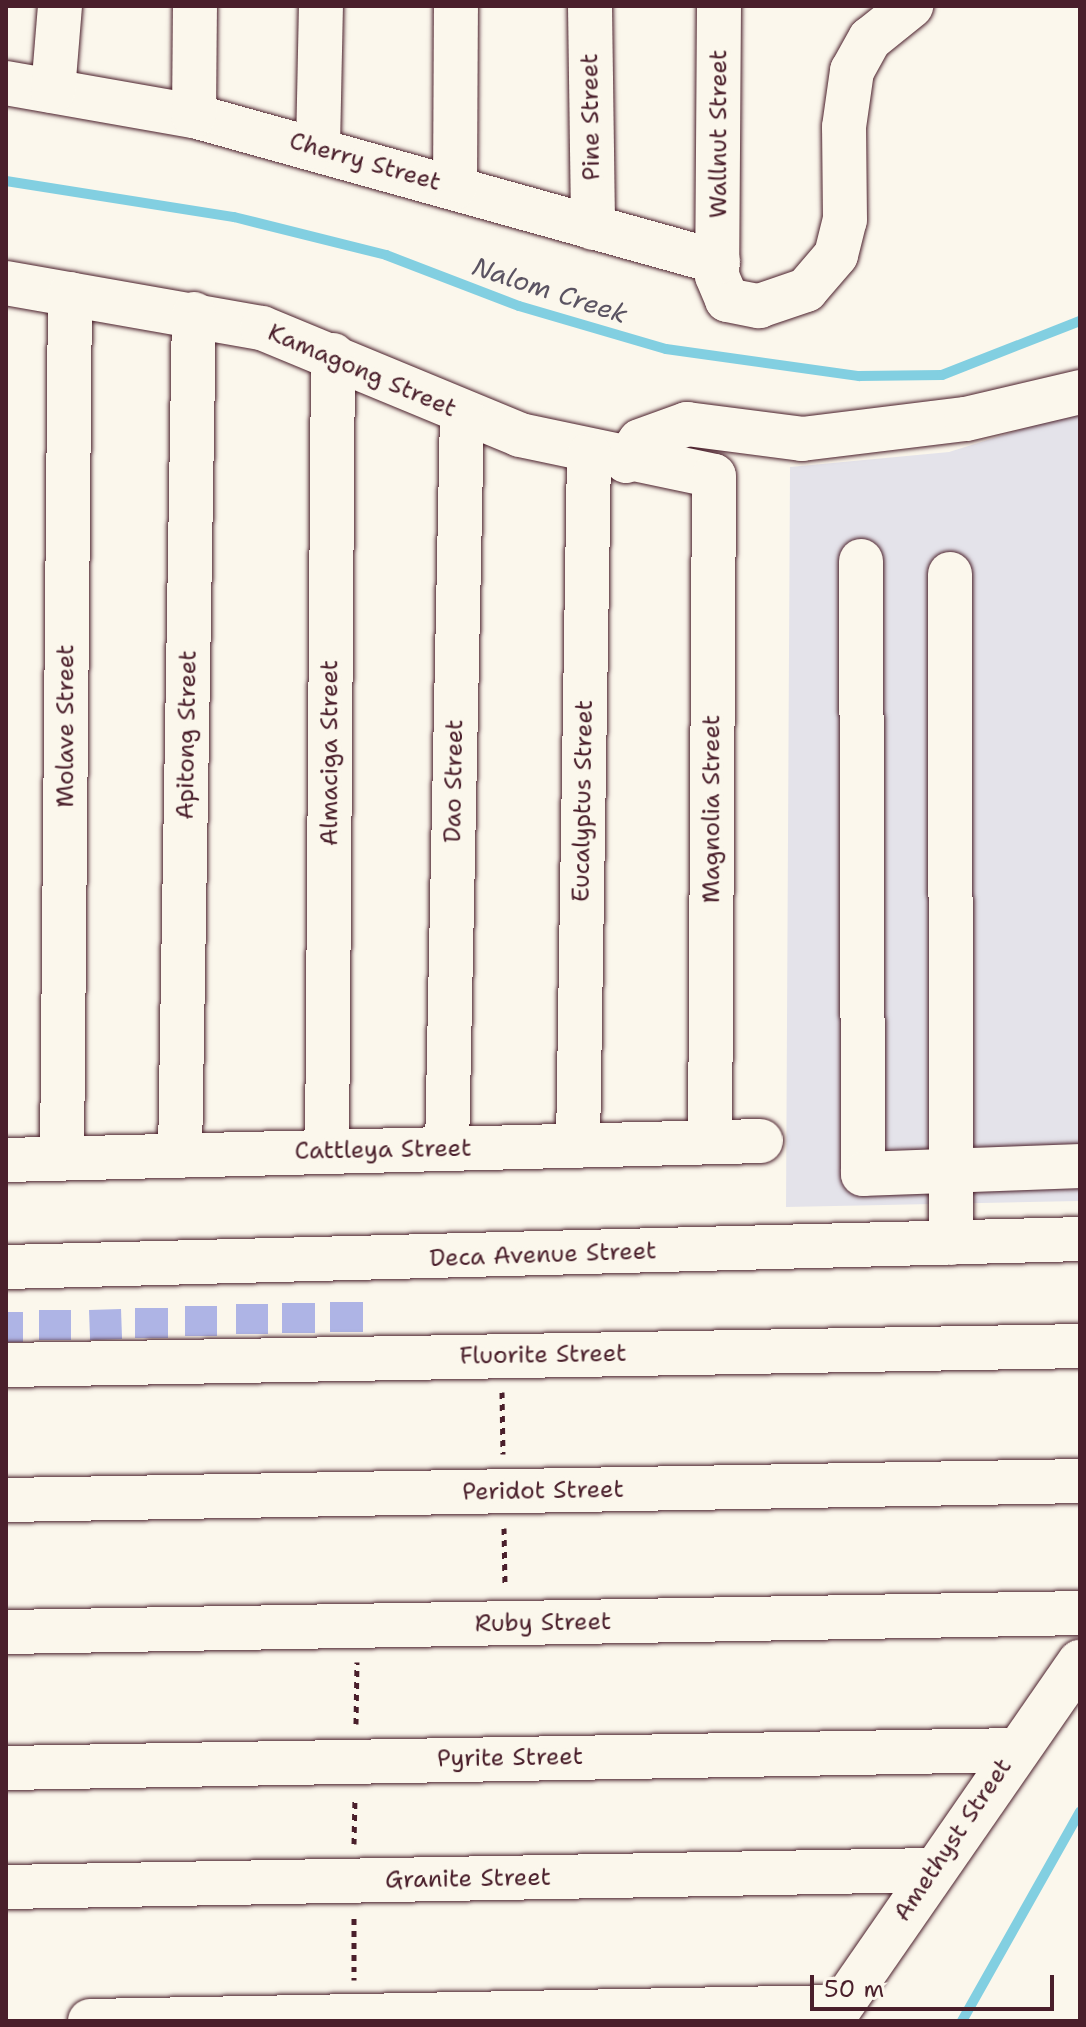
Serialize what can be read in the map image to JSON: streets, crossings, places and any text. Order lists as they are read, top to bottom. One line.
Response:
{"streets":{"street":["Pine Street","Wallnut Street","Cherry Street","Kamagong Street","Molave Street","Apitong Street","Almaciga Street","Dao Street","Eucalyptus Street","Magnolia Street","Cattleya Street","Deca Avenue Street","Fluorite Street","Peridot Street","Ruby Street","Pyrite Street","Amethyst Street","Granite Street"]},"crossings":[["Pine Street","Cherry Street"],["Wallnut Street","Cherry Street"],["Kamagong Street","Molave Street"],["Kamagong Street","Apitong Street"],["Kamagong Street","Almaciga Street"],["Kamagong Street","Dao Street"],["Kamagong Street","Eucalyptus Street"],["Kamagong Street","Magnolia Street"],["Molave Street","Cattleya Street"],["Apitong Street","Cattleya Street"],["Almaciga Street","Cattleya Street"],["Dao Street","Cattleya Street"],["Eucalyptus Street","Cattleya Street"],["Magnolia Street","Cattleya Street"],["Pyrite Street","Amethyst Street"],["Amethyst Street","Granite Street"]],"water":["Nalom Creek"],"scale_bar":"50 m"}
